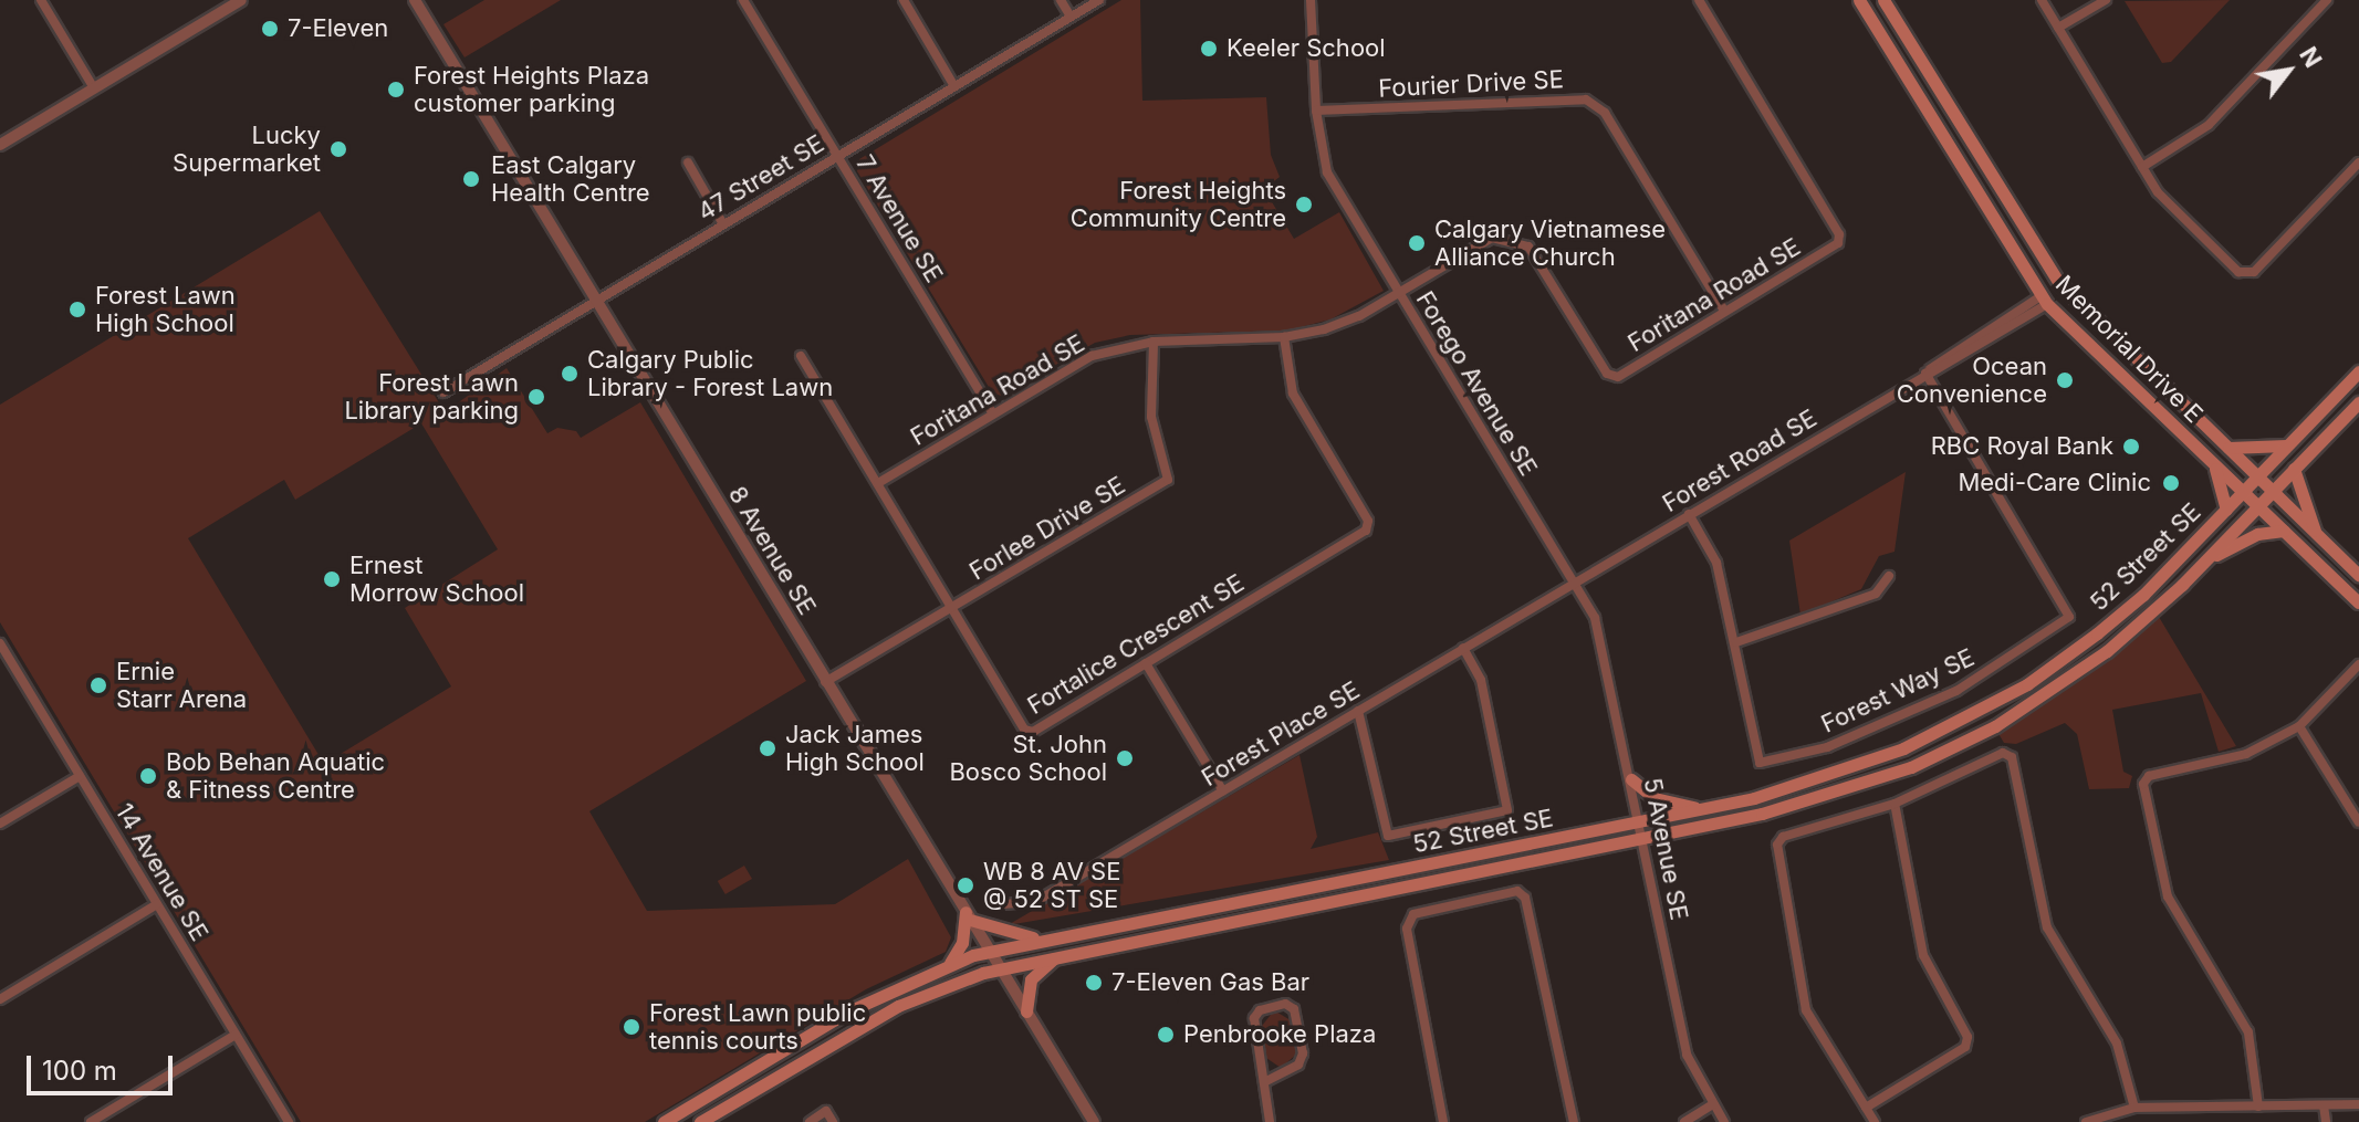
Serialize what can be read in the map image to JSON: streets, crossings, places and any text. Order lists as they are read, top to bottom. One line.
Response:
{"streets":{"main road":["Memorial Drive E","52 Street SE"],"street":["Fourier Drive SE","47 Street SE","7 Avenue SE","Foritana Road SE","Forego Avenue SE","Forest Road SE","Forlee Drive SE","8 Avenue SE","Fortalice Crescent SE","Forest Way SE","Forest Place SE","5 Avenue SE","14 Avenue SE"]},"crossings":[["Fourier Drive SE","Foritana Road SE"],["Fourier Drive SE","Forego Avenue SE"],["47 Street SE","7 Avenue SE"],["47 Street SE","8 Avenue SE"],["7 Avenue SE","Foritana Road SE"],["Foritana Road SE","Forego Avenue SE"],["Foritana Road SE","Forlee Drive SE"],["Foritana Road SE","Fortalice Crescent SE"],["Memorial Drive E","Forest Road SE"],["Memorial Drive E","52 Street SE"],["Forego Avenue SE","Forest Road SE"],["Forego Avenue SE","Forest Place SE"],["Forego Avenue SE","5 Avenue SE"],["Forest Road SE","Forest Way SE"],["Forest Road SE","Forest Place SE"],["Forest Road SE","5 Avenue SE"],["Forlee Drive SE","8 Avenue SE"],["Forlee Drive SE","Fortalice Crescent SE"],["8 Avenue SE","52 Street SE"],["52 Street SE","5 Avenue SE"],["Forest Place SE","5 Avenue SE"]],"places":["7-Eleven","Keeler School","Forest Heights Plaza customer parking","Lucky Supermarket","East Calgary Health Centre","Forest Heights Community Centre","Calgary Vietnamese Alliance Church","Forest Lawn High School","Calgary Public Library - Forest Lawn","Ocean Convenience","Forest Lawn Library parking","RBC Royal Bank","Medi-Care Clinic","Ernest Morrow School","Ernie Starr Arena","Jack James High School","St. John Bosco School","Bob Behan Aquatic & Fitness Centre","WB 8 AV SE @ 52 ST SE","7-Eleven Gas Bar","Forest Lawn public tennis courts","Penbrooke Plaza"],"scale_bar":"100 m","north":"top right"}
